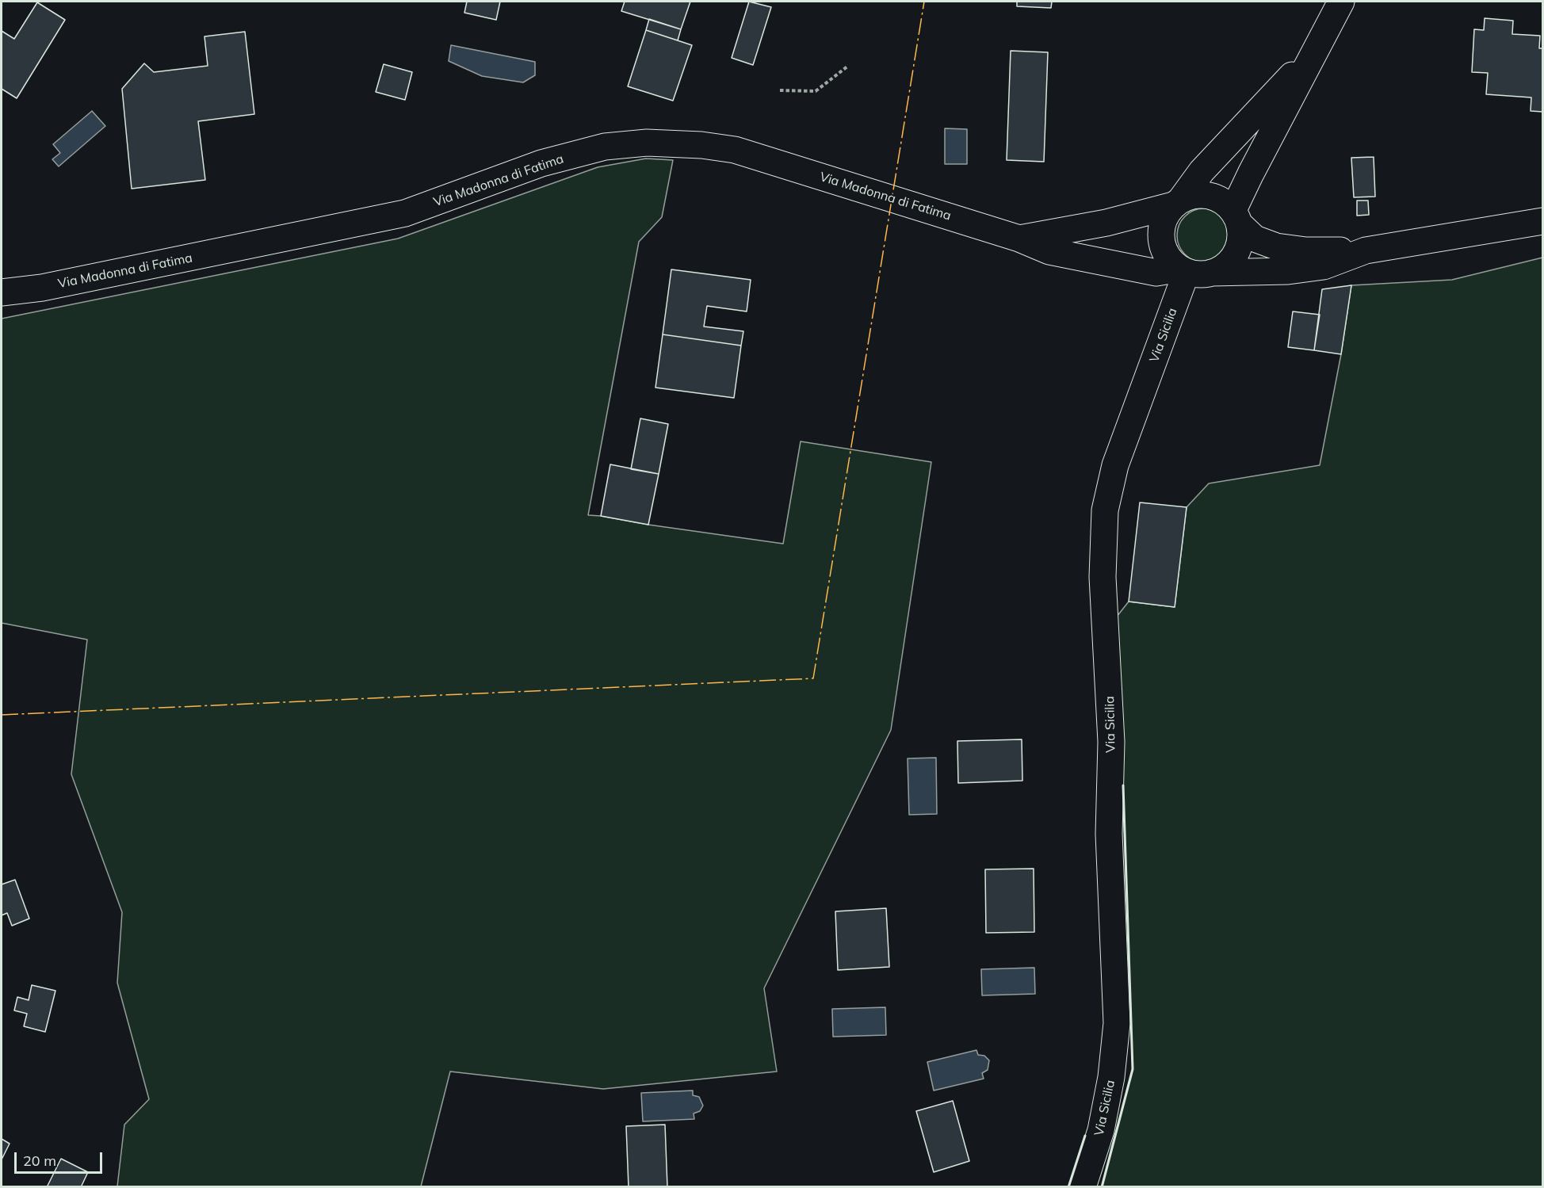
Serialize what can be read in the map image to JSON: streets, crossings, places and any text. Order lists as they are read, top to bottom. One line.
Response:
{"streets":{"main road":["Via Madonna di Fatima","Via Sicilia"]},"crossings":[["Via Madonna di Fatima","Via Sicilia"]],"scale_bar":"20 m"}
